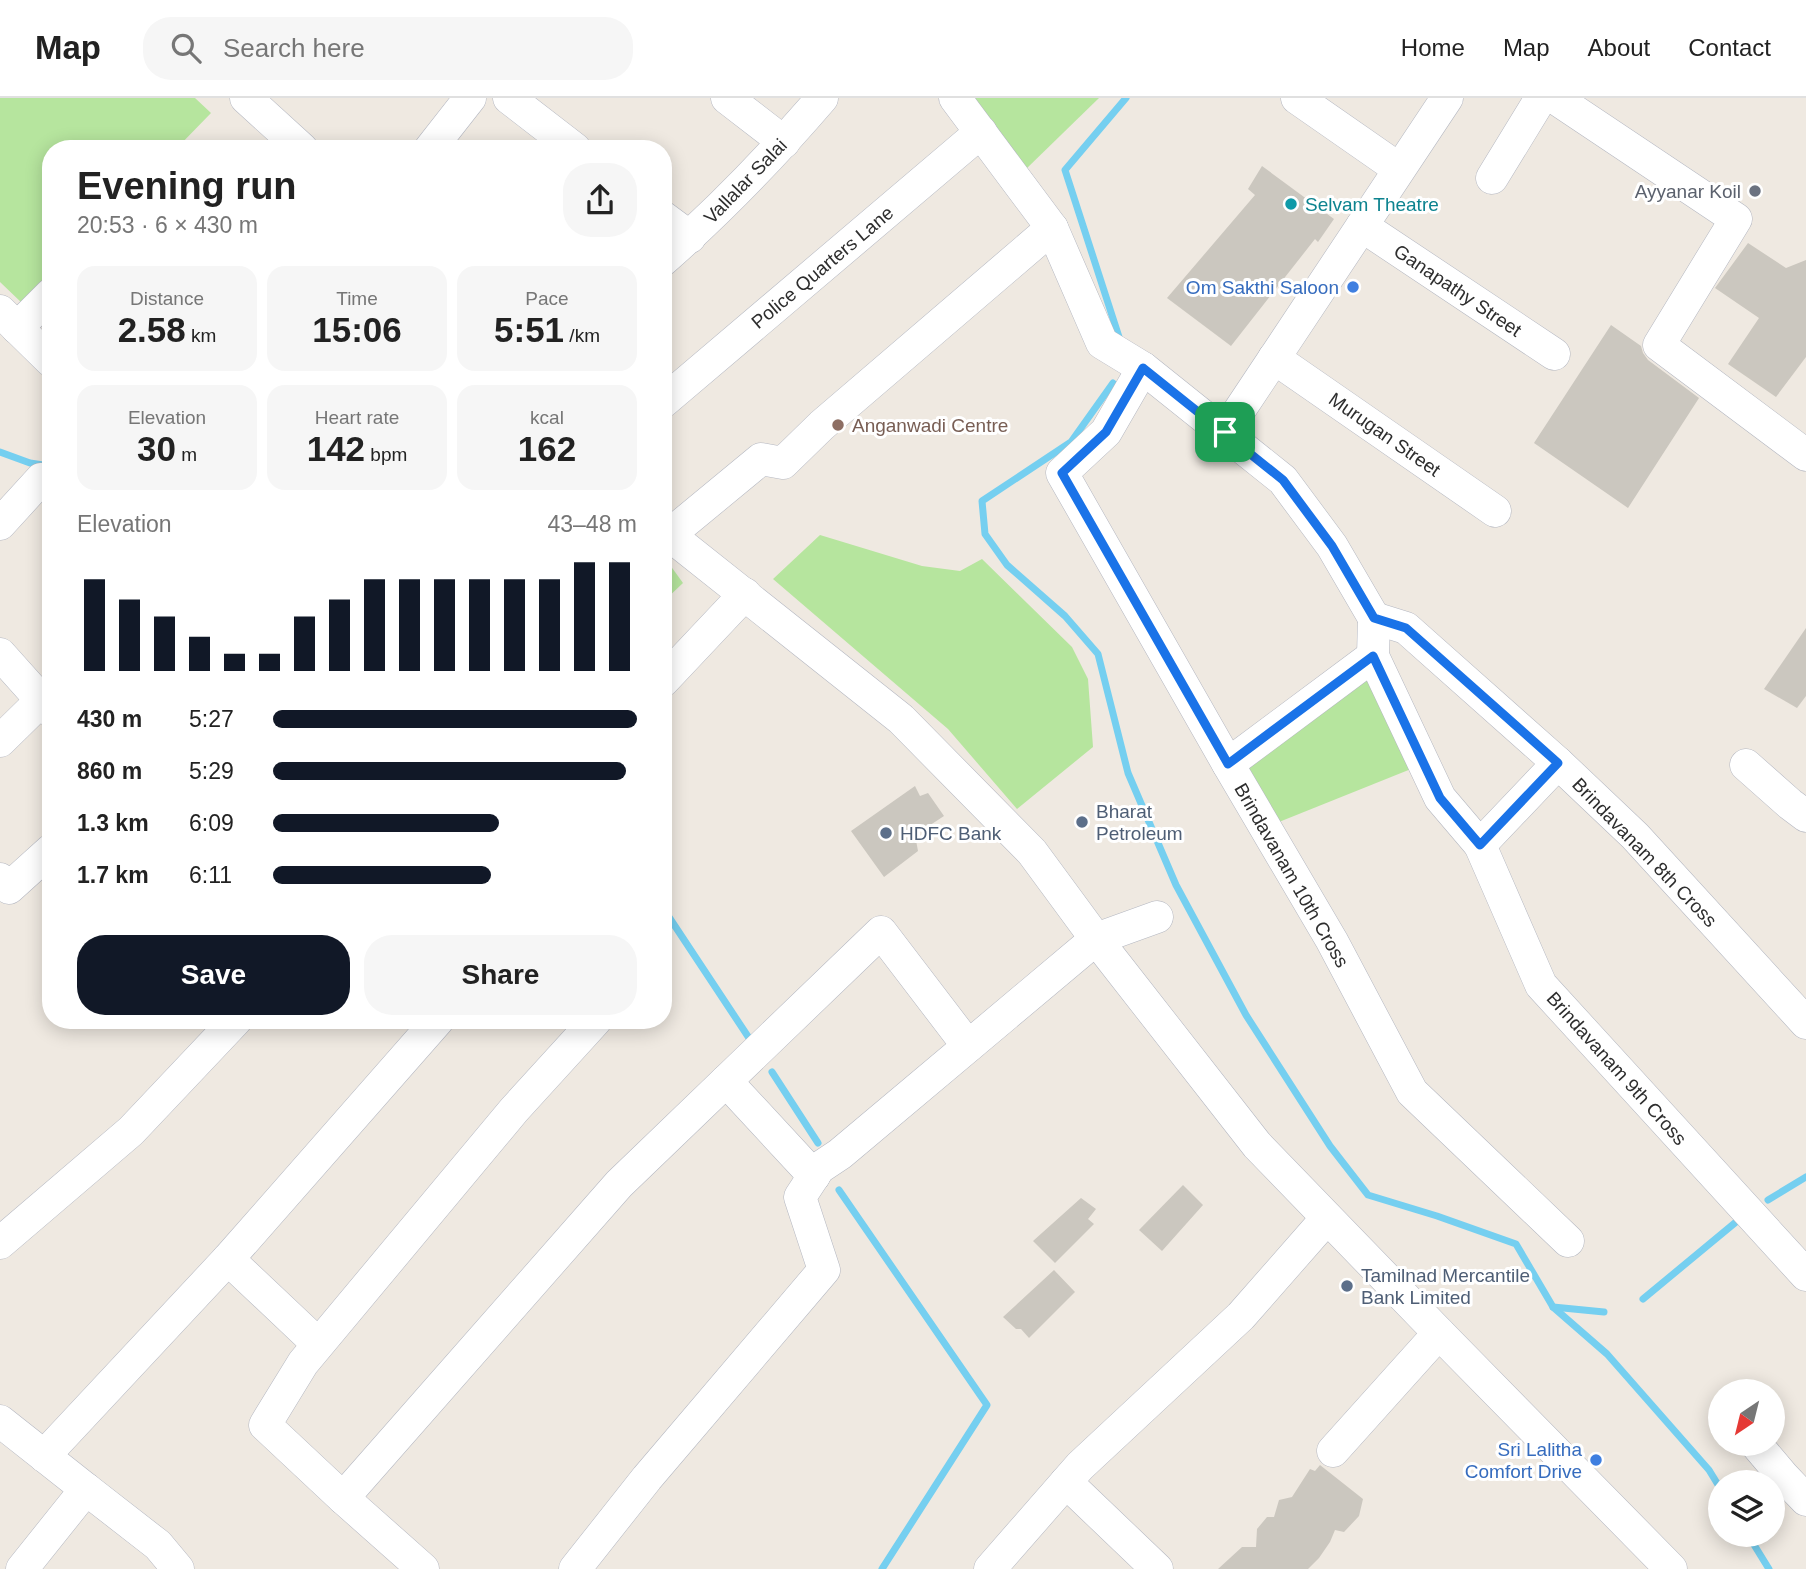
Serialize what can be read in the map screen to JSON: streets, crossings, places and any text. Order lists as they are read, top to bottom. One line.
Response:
{"streets":{"street":["Vallalar Salai","Police Quarters Lane","Ganapathy Street","Murugan Street","Brindavanam 8th Cross","Brindavanam 10th Cross","Brindavanam 9th Cross"]},"crossings":[["Brindavanam 8th Cross","Brindavanam 9th Cross"]],"places":["Ayyanar Koil","Selvam Theatre","Om Sakthi Saloon","Anganwadi Centre","Bharat Petroleum","HDFC Bank","Tamilnad Mercantile Bank Limited","Sri Lalitha Comfort Drive"],"north":"bottom left","page":{"header":"Map","search":"Search here","nav":["Home","Map","About","Contact"],"heading":["Evening run","20:53 · 6 × 430 m"],"stats":[["Distance","2.58 km"],["Time","15:06"],["Pace","5:51 /km"],["Elevation","30 m"],["Heart rate","142 bpm"],["kcal","162"]],"chart":["Elevation","43–48 m"],"list":[{"name":"430 m","note":"5:27"},{"name":"860 m","note":"5:29"},{"name":"1.3 km","note":"6:09"},{"name":"1.7 km","note":"6:11"}],"buttons":["Save","Share"]}}
